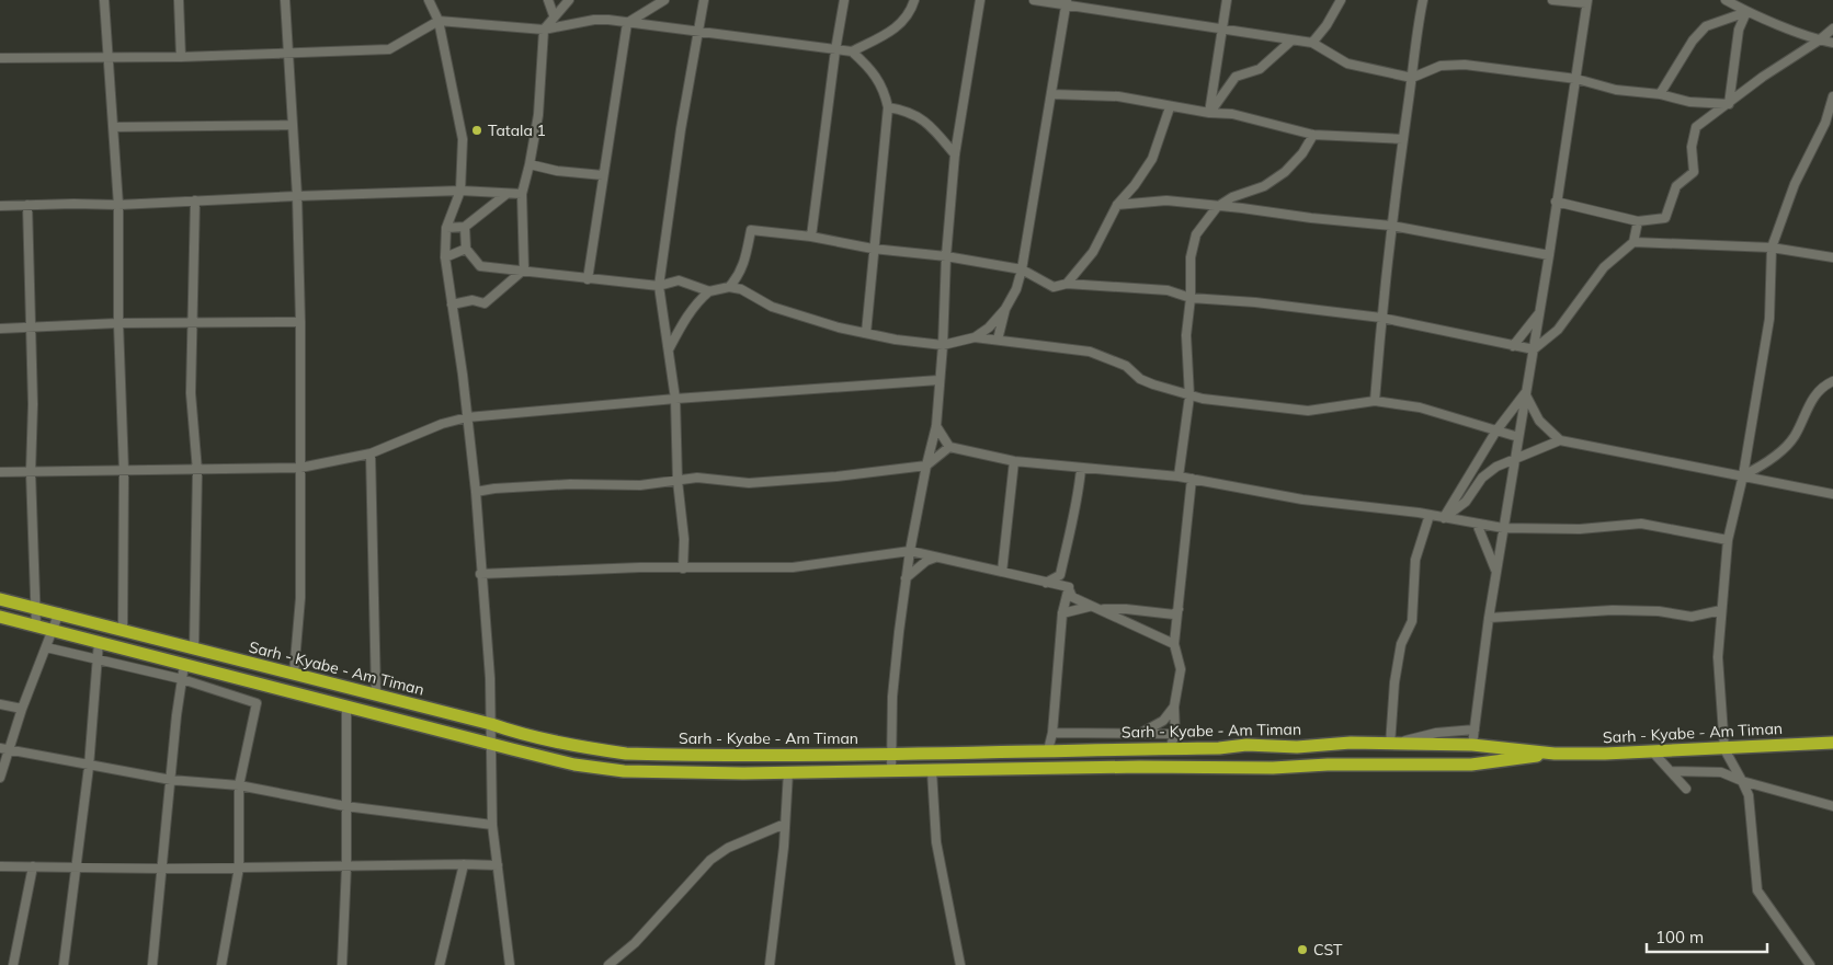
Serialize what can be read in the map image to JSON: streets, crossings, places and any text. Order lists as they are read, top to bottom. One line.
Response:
{"streets":{"highway":["Sarh - Kyabe - Am Timan"]},"places":["Tatala 1","CST"],"scale_bar":"100 m"}
